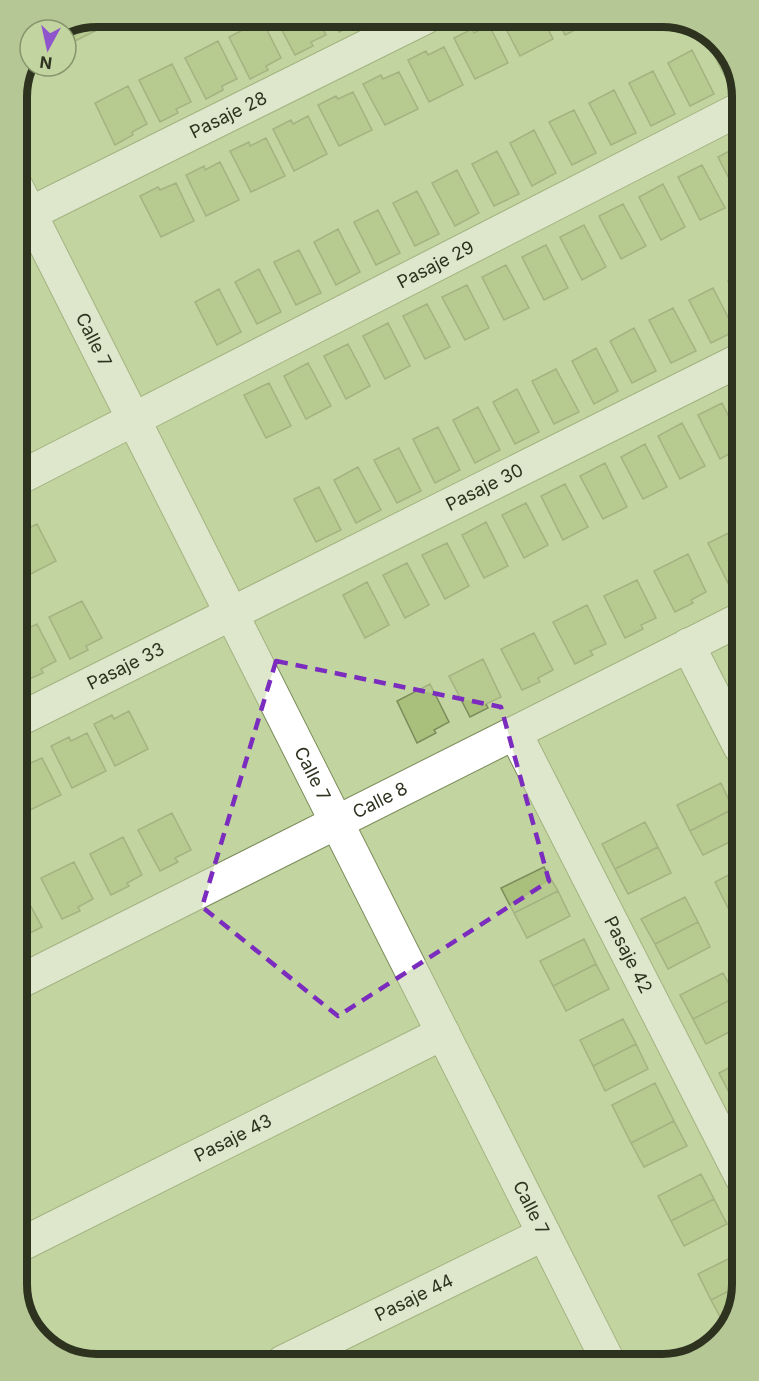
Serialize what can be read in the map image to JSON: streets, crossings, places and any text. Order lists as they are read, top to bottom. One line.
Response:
{"streets":{"street":["Pasaje 28","Pasaje 29","Calle 7","Pasaje 30","Pasaje 33","Calle 8","Pasaje 42","Pasaje 43","Pasaje 44"]},"crossings":[["Pasaje 29","Calle 7"],["Calle 7","Pasaje 30"],["Calle 7","Pasaje 33"],["Calle 7","Calle 8"],["Calle 7","Pasaje 43"],["Calle 7","Pasaje 44"],["Pasaje 30","Pasaje 33"],["Calle 8","Pasaje 42"]],"north":"bottom"}
